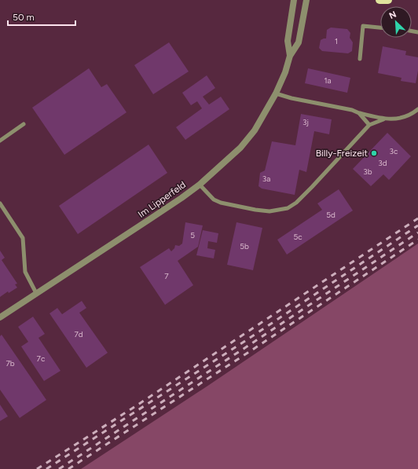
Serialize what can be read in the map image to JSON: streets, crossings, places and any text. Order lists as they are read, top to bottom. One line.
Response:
{"streets":{"street":["Im Lipperfeld"]},"places":["Billy-Freizeit"],"house_numbers":["1","1a","3j","3c","3d","3b","3a","5d","5","5c","5b","7","7d","7c","7b"],"scale_bar":"50 m","north":"top left"}
